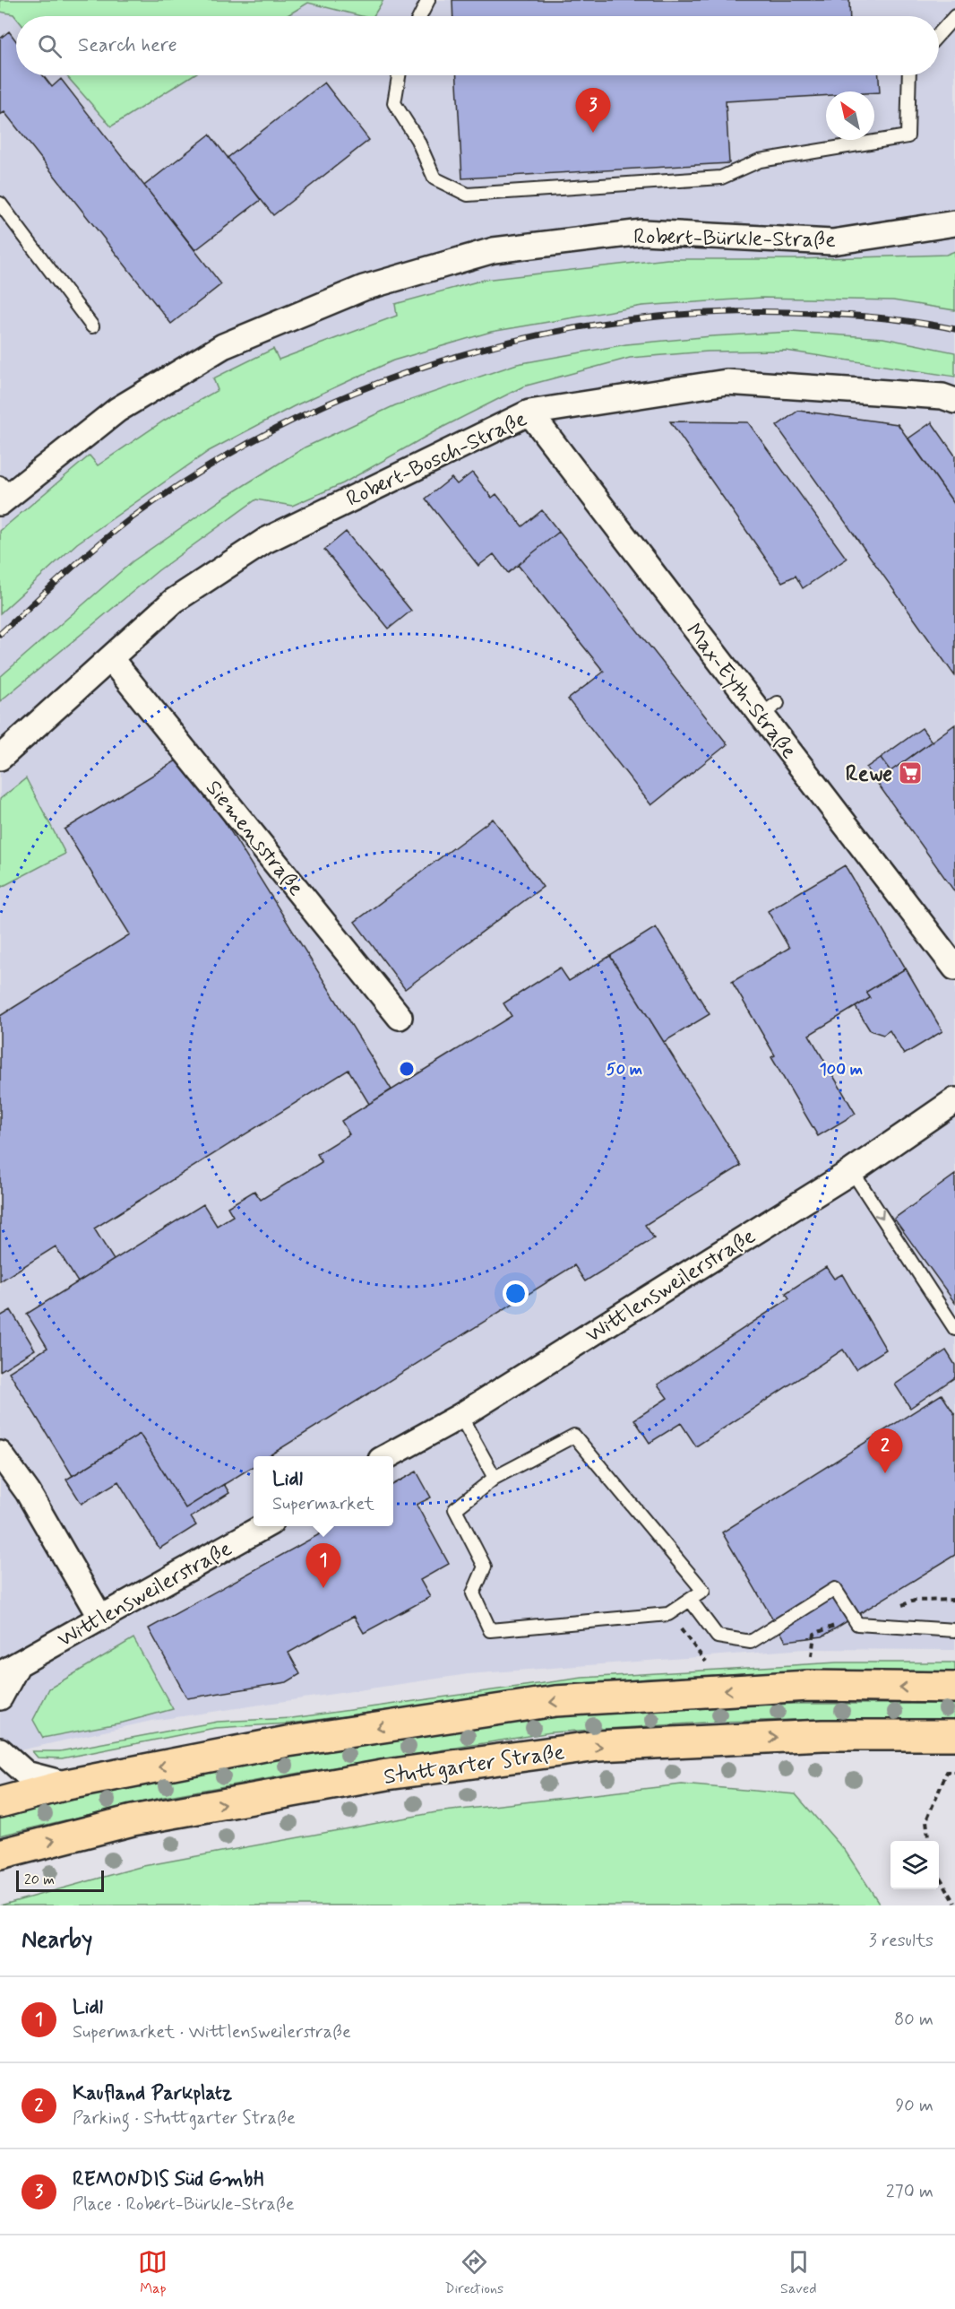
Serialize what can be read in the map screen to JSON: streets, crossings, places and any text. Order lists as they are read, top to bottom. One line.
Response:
{"streets":{"main road":["Stuttgarter Straße"],"street":["Robert-Bürkle-Straße","Robert-Bosch-Straße","Max-Eyth-Straße","Siemensstraße","Wittlensweilerstraße"]},"crossings":[["Robert-Bosch-Straße","Max-Eyth-Straße"],["Robert-Bosch-Straße","Siemensstraße"]],"places":{"supermarket":["Rewe"]},"scale_bar":"20 m","north":"top left","page":{"search":"Search here","pins":["3","2","1"],"popup":["Lidl","Supermarket"],"scale":"20 m","heading":["Nearby","3 results"],"list":[{"mark":"1","name":"Lidl","note":"Supermarket · Wittlensweilerstraße","value":"80 m"},{"mark":"2","name":"Kaufland Parkplatz","note":"Parking · Stuttgarter Straße","value":"90 m"},{"mark":"3","name":"REMONDIS Süd GmbH","note":"Place · Robert-Bürkle-Straße","value":"270 m"}],"nav":["Map","Directions","Saved"]},"rings":["50 m","100 m"]}
